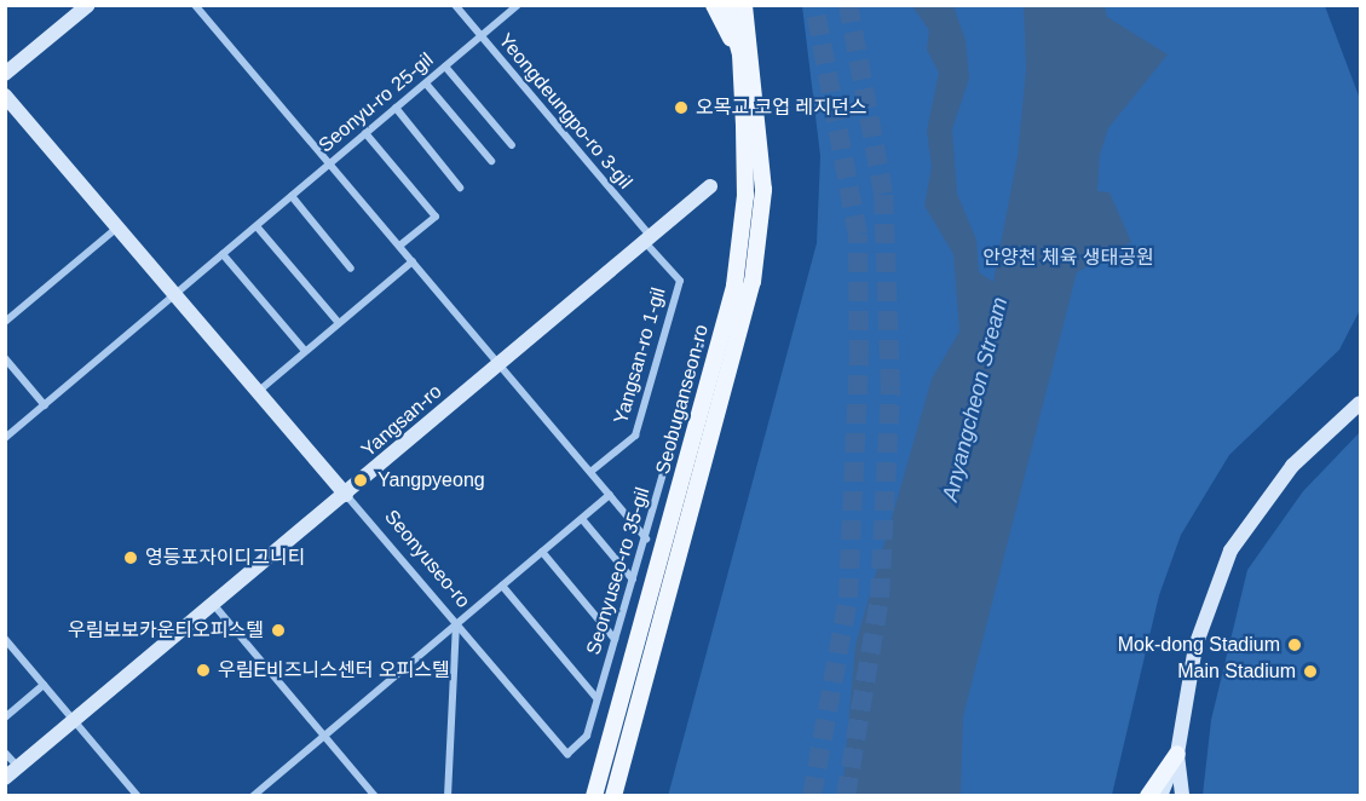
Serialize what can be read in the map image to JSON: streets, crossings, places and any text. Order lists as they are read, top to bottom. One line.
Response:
{"streets":{"main road":["Seobuganseon-ro"],"street":["Seonyu-ro 25-gil","Yeongdeungpo-ro 3-gil","Yangsan-ro 1-gil","Yangsan-ro","Seonyuseo-ro","Seonyuseo-ro 35-gil"]},"crossings":[["Seonyu-ro 25-gil","Yeongdeungpo-ro 3-gil"],["Seonyu-ro 25-gil","Seonyuseo-ro"],["Yeongdeungpo-ro 3-gil","Yangsan-ro 1-gil"],["Yeongdeungpo-ro 3-gil","Yangsan-ro"],["Yangsan-ro 1-gil","Yangsan-ro"],["Yangsan-ro","Seonyuseo-ro"],["Seonyuseo-ro","Seonyuseo-ro 35-gil"]],"water":["Anyangcheon Stream"],"parks":["안양천 체육 생태공원"],"places":["오목교 코업 레지던스","Yangpyeong","영등포자이디그니티","우림보보카운티오피스텔","Mok-dong Stadium","우림E비즈니스센터 오피스텔","Main Stadium"]}
